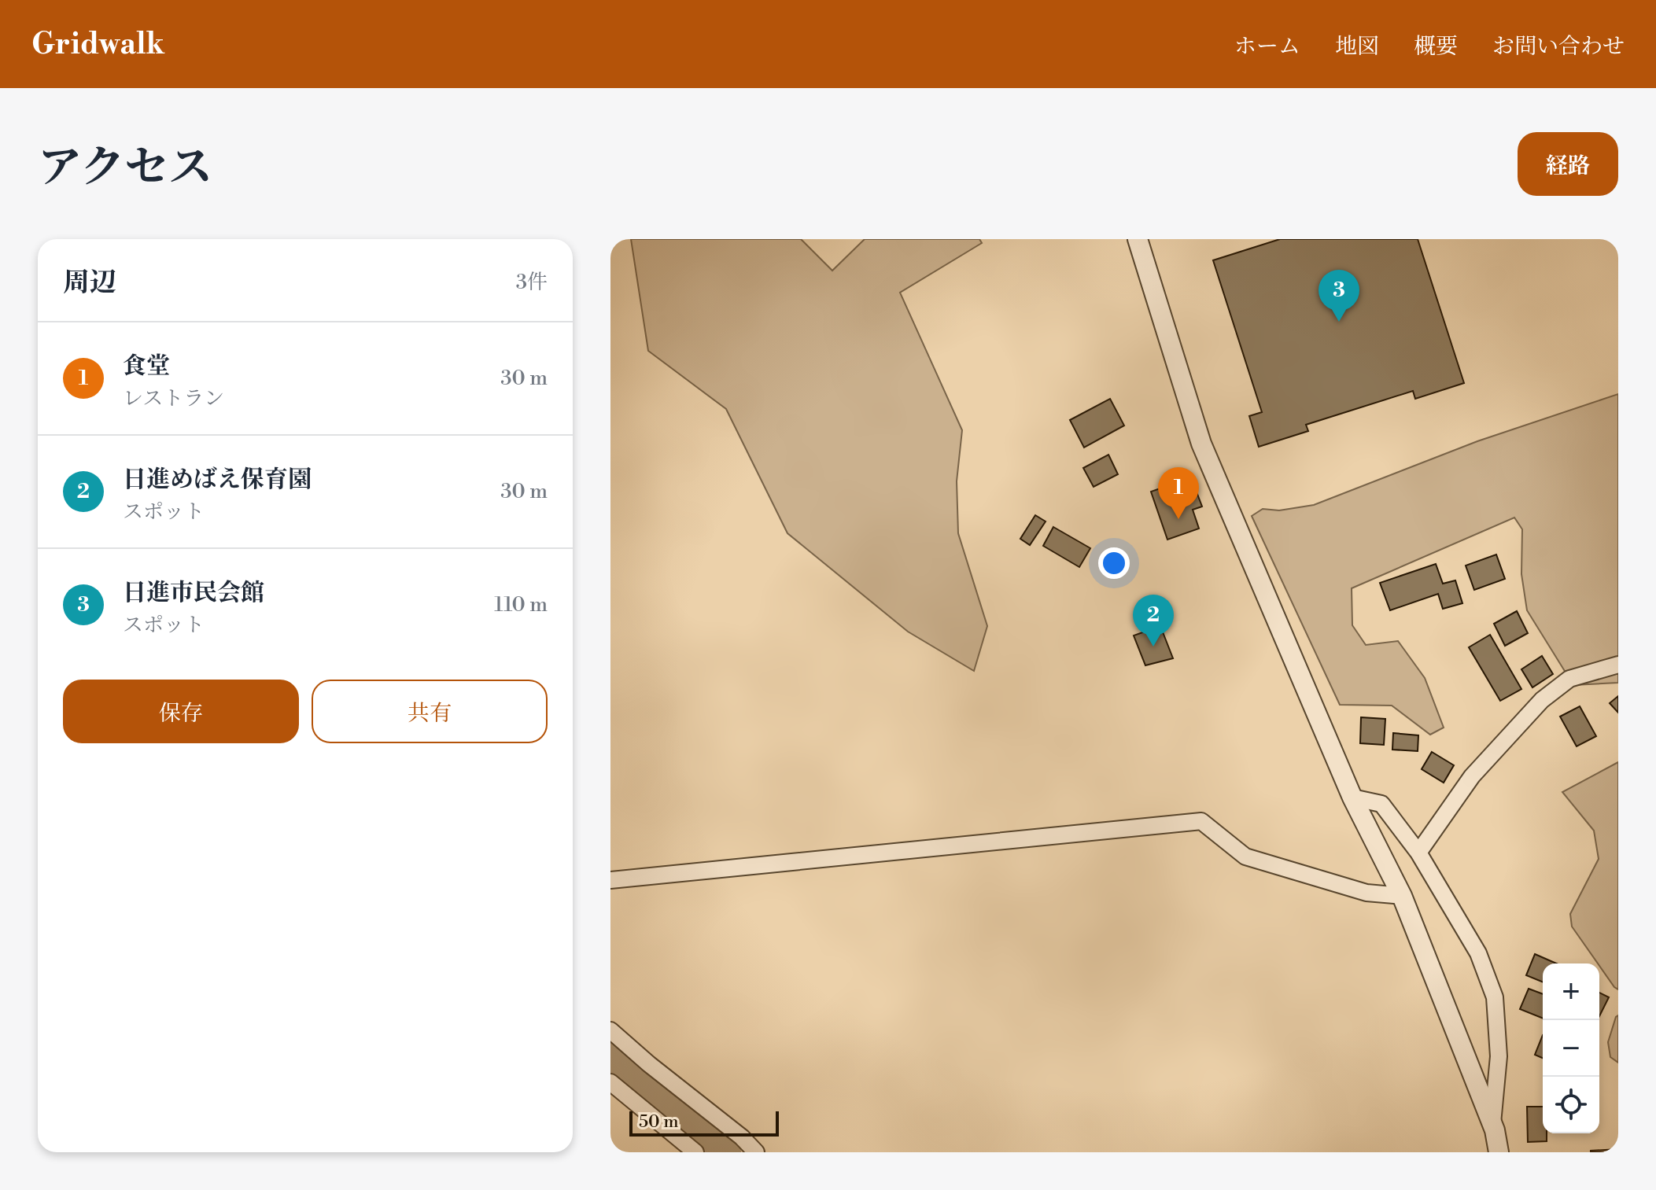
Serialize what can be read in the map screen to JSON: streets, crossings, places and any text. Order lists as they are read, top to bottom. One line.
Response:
{"scale_bar":"50 m","page":{"header":"Gridwalk","nav":["ホーム","地図","概要","お問い合わせ"],"title":"アクセス","buttons":["経路",["保存","共有"]],"heading":["周辺","3件"],"pins":["3","1","2"],"list":[{"mark":"1","name":"食堂","note":"レストラン","value":"30 m"},{"mark":"2","name":"日進めばえ保育園","note":"スポット","value":"30 m"},{"mark":"3","name":"日進市民会館","note":"スポット","value":"110 m"}],"map_buttons":["+","−"],"scale":"50 m"}}
